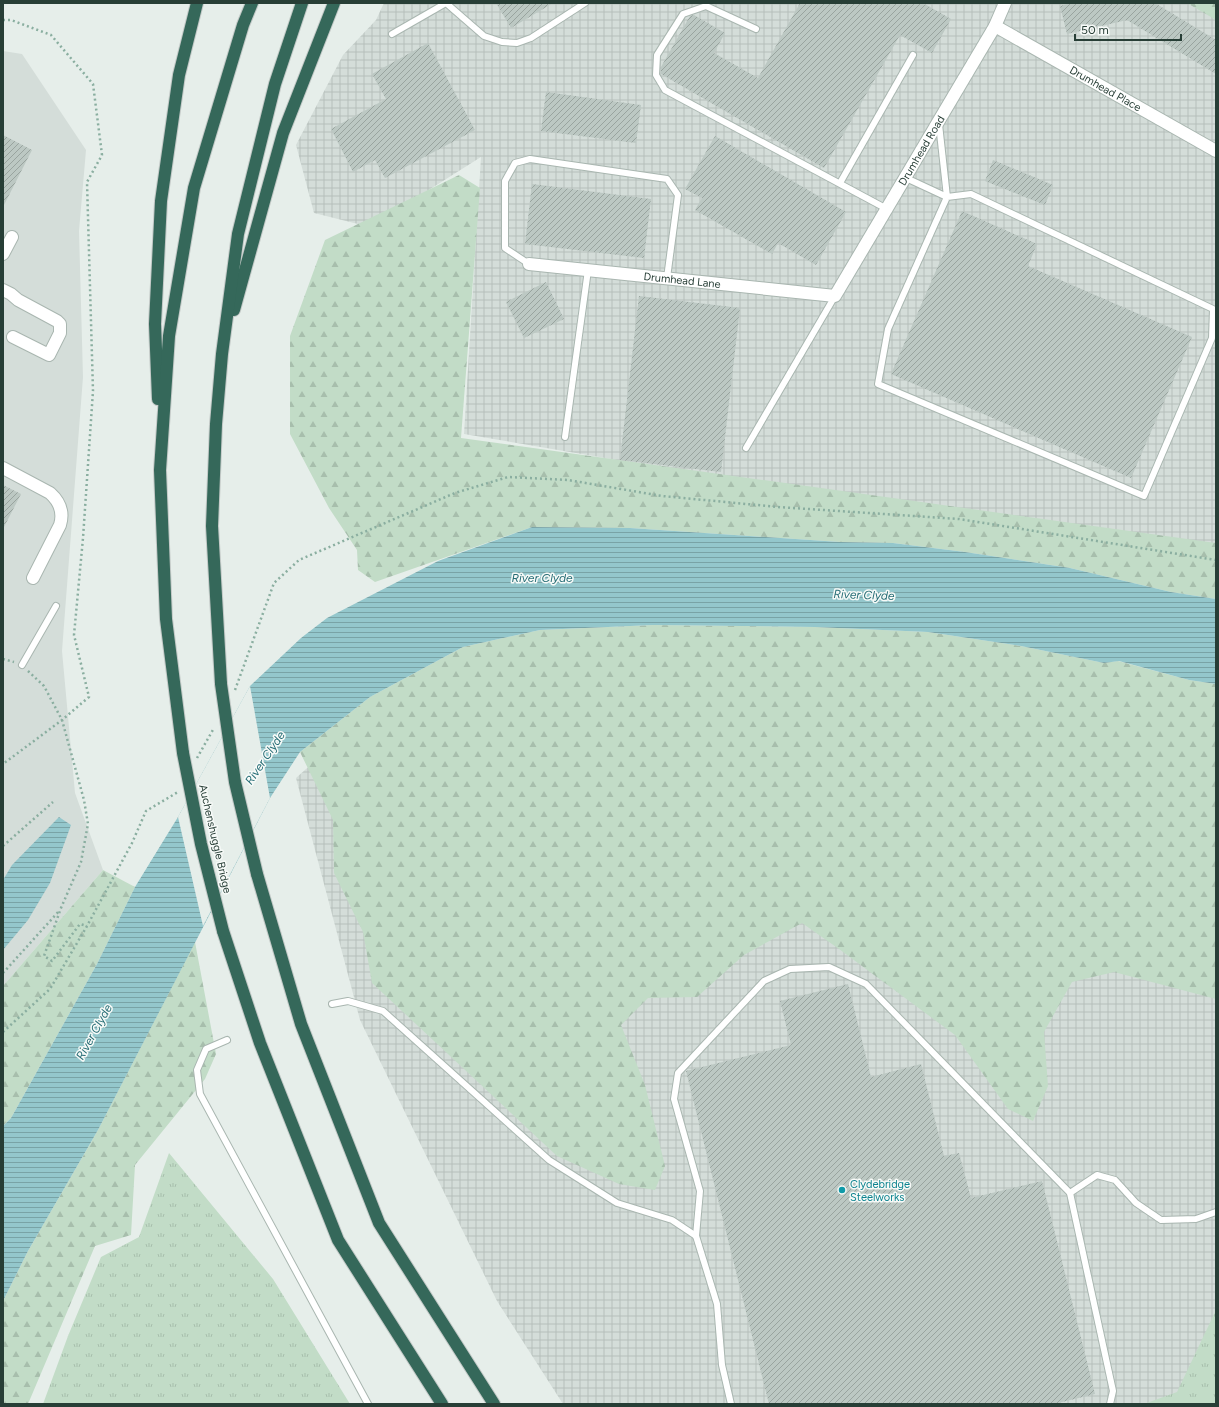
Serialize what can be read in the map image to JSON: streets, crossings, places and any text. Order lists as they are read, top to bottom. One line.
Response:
{"streets":{"highway":["Auchenshuggle Bridge"],"street":["Drumhead Place","Drumhead Road","Drumhead Lane"]},"crossings":[["Drumhead Place","Drumhead Road"],["Drumhead Road","Drumhead Lane"]],"water":["River Clyde"],"places":["Clydebridge Steelworks"],"scale_bar":"50 m"}
